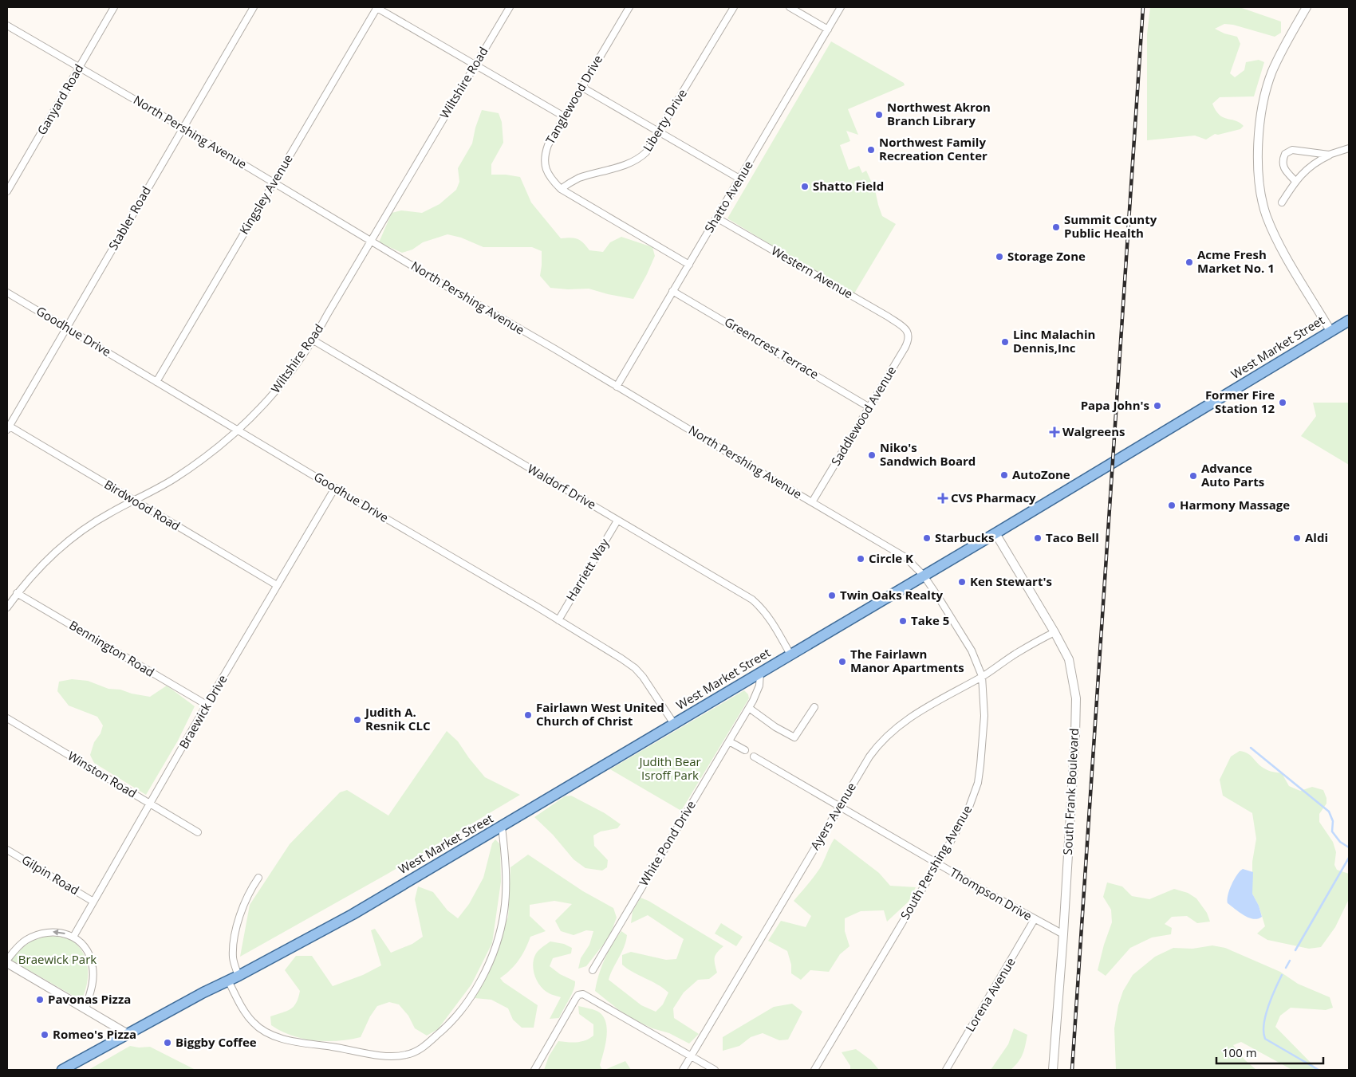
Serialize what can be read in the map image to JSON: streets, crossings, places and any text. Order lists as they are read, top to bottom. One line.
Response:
{"streets":{"main road":["West Market Street"],"street":["Wiltshire Road","Ganyard Road","Tanglewood Drive","Liberty Drive","North Pershing Avenue","Kingsley Avenue","Shatto Avenue","Stabler Road","Western Avenue","Goodhue Drive","Greencrest Terrace","Saddlewood Avenue","Waldorf Drive","Birdwood Road","Harriett Way","Bennington Road","Braewick Drive","Winston Road","South Frank Boulevard","Ayers Avenue","White Pond Drive","South Pershing Avenue","Gilpin Road","Thompson Drive","Lorena Avenue"]},"crossings":[["Wiltshire Road","North Pershing Avenue"],["Wiltshire Road","Goodhue Drive"],["Wiltshire Road","Waldorf Drive"],["Wiltshire Road","Birdwood Road"],["Wiltshire Road","Bennington Road"],["Ganyard Road","North Pershing Avenue"],["Tanglewood Drive","Liberty Drive"],["Tanglewood Drive","Shatto Avenue"],["North Pershing Avenue","Kingsley Avenue"],["North Pershing Avenue","Shatto Avenue"],["North Pershing Avenue","Stabler Road"],["North Pershing Avenue","West Market Street"],["North Pershing Avenue","Saddlewood Avenue"],["North Pershing Avenue","South Pershing Avenue"],["Kingsley Avenue","Goodhue Drive"],["Shatto Avenue","Western Avenue"],["Shatto Avenue","Greencrest Terrace"],["Stabler Road","Goodhue Drive"],["Stabler Road","Birdwood Road"],["Western Avenue","Saddlewood Avenue"],["Goodhue Drive","West Market Street"],["Goodhue Drive","Harriett Way"],["Goodhue Drive","Braewick Drive"],["West Market Street","Waldorf Drive"],["West Market Street","South Frank Boulevard"],["West Market Street","White Pond Drive"],["West Market Street","South Pershing Avenue"],["Greencrest Terrace","Saddlewood Avenue"],["Waldorf Drive","Harriett Way"],["Birdwood Road","Braewick Drive"],["Bennington Road","Braewick Drive"],["Braewick Drive","Winston Road"],["Braewick Drive","Gilpin Road"],["South Frank Boulevard","Ayers Avenue"],["South Frank Boulevard","Thompson Drive"],["Ayers Avenue","South Pershing Avenue"],["Ayers Avenue","Thompson Drive"],["South Pershing Avenue","Thompson Drive"],["Thompson Drive","Lorena Avenue"]],"parks":["Judith Bear Isroff Park","Braewick Park"],"places":{"other":["Northwest Akron Branch Library","Northwest Family Recreation Center","Shatto Field","Summit County Public Health","Storage Zone","Acme Fresh Market No. 1","Linc Malachin Dennis,Inc","Former Fire Station 12","Papa John's","Niko's Sandwich Board","AutoZone","Advance Auto Parts","Harmony Massage","Starbucks","Taco Bell","Aldi","Circle K","Ken Stewart's","Twin Oaks Realty","Take 5","The Fairlawn Manor Apartments","Fairlawn West United Church of Christ","Judith A. Resnik CLC","Pavonas Pizza","Romeo's Pizza","Biggby Coffee"],"health":["Walgreens","CVS Pharmacy"]},"scale_bar":"100 m"}
